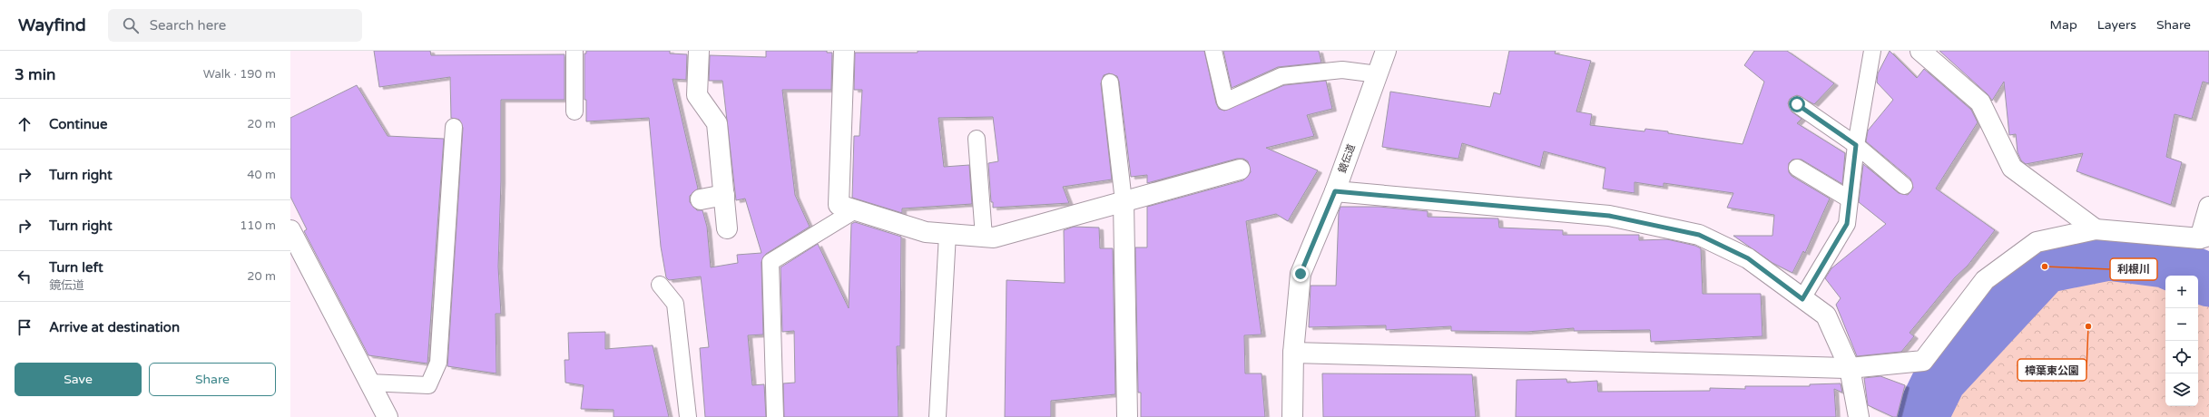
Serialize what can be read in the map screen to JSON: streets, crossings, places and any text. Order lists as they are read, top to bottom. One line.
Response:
{"streets":{"street":["鏡伝道"]},"places":["利根川","樟葉東公園"],"page":{"header":"Wayfind","search":"Search here","nav":["Map","Layers","Share"],"heading":["3 min","Walk · 190 m"],"list":[["Continue","20 m"],["Turn right","40 m"],["Turn right","110 m"],["Turn left","鏡伝道","20 m"],"Arrive at destination"],"map_buttons":["+","−"],"buttons":["Save","Share"]}}
